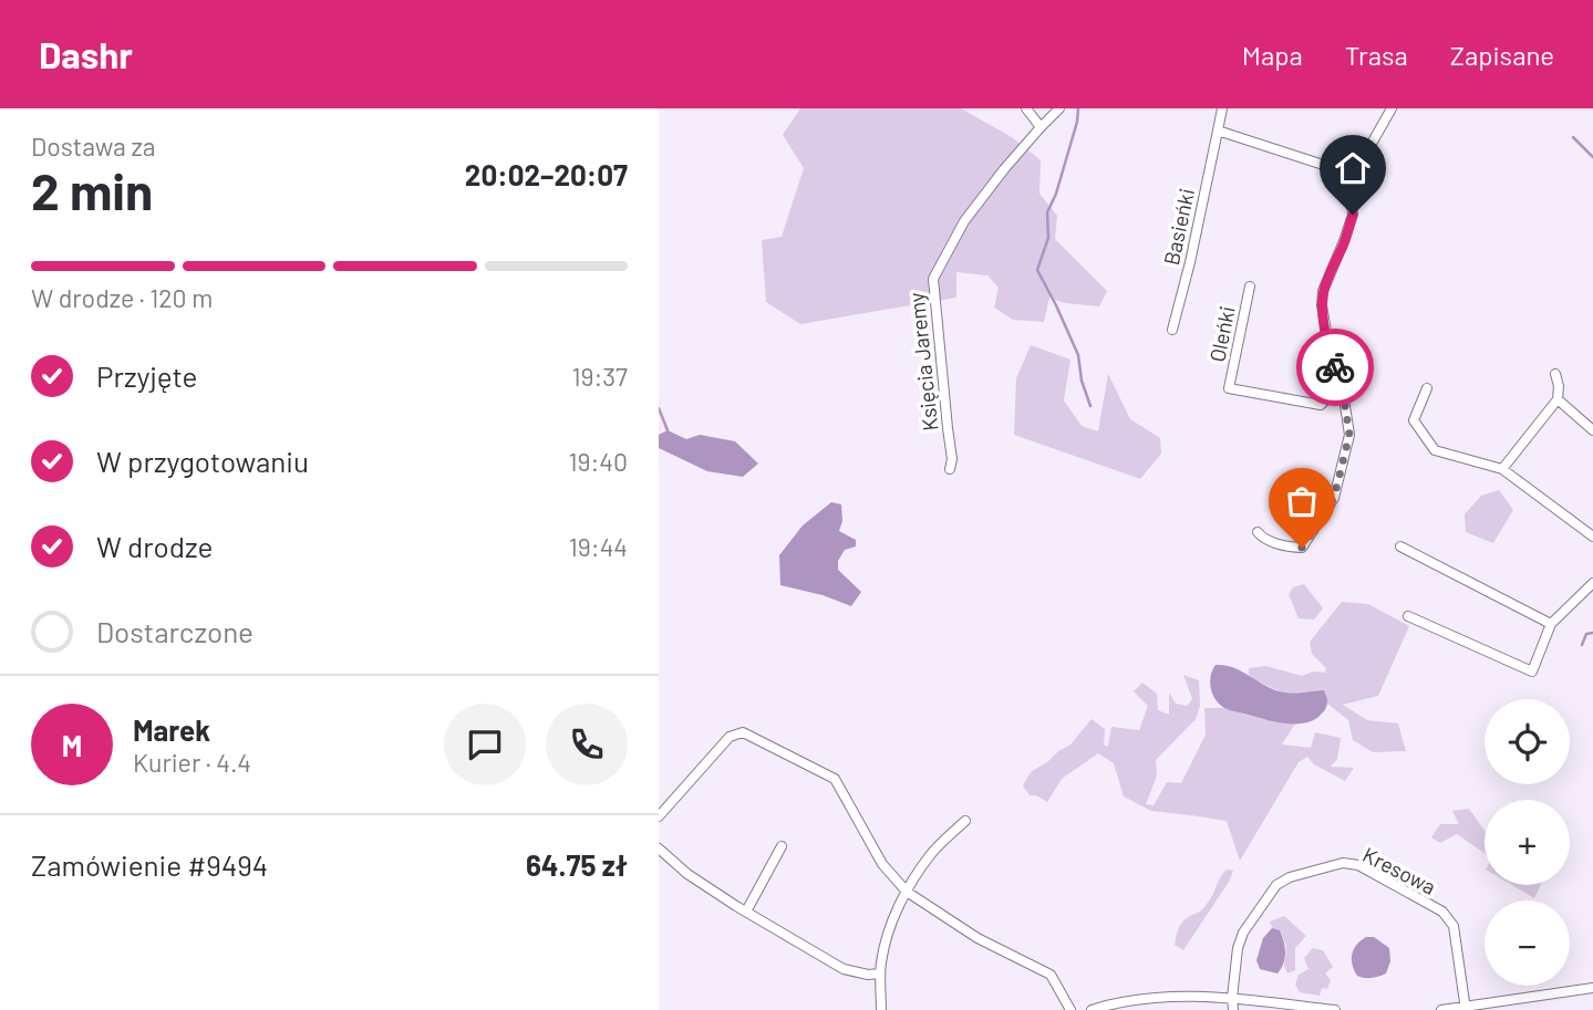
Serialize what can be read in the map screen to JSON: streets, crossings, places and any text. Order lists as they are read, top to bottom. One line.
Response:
{"streets":{"street":["Basieńki","Oleńki","Księcia Jaremy","Kresowa"]},"page":{"header":"Dashr","nav":["Mapa","Trasa","Zapisane"],"heading":["2 min","Dostawa za","20:02–20:07"],"panel":["Marek","Kurier · 4.4","Zamówienie #9494","64.75 zł"],"bar":"W drodze · 120 m","list":[["Przyjęte","19:37"],["W przygotowaniu","19:40"],["W drodze","19:44"],"Dostarczone"],"map_buttons":["+","−"],"round":"M"}}
